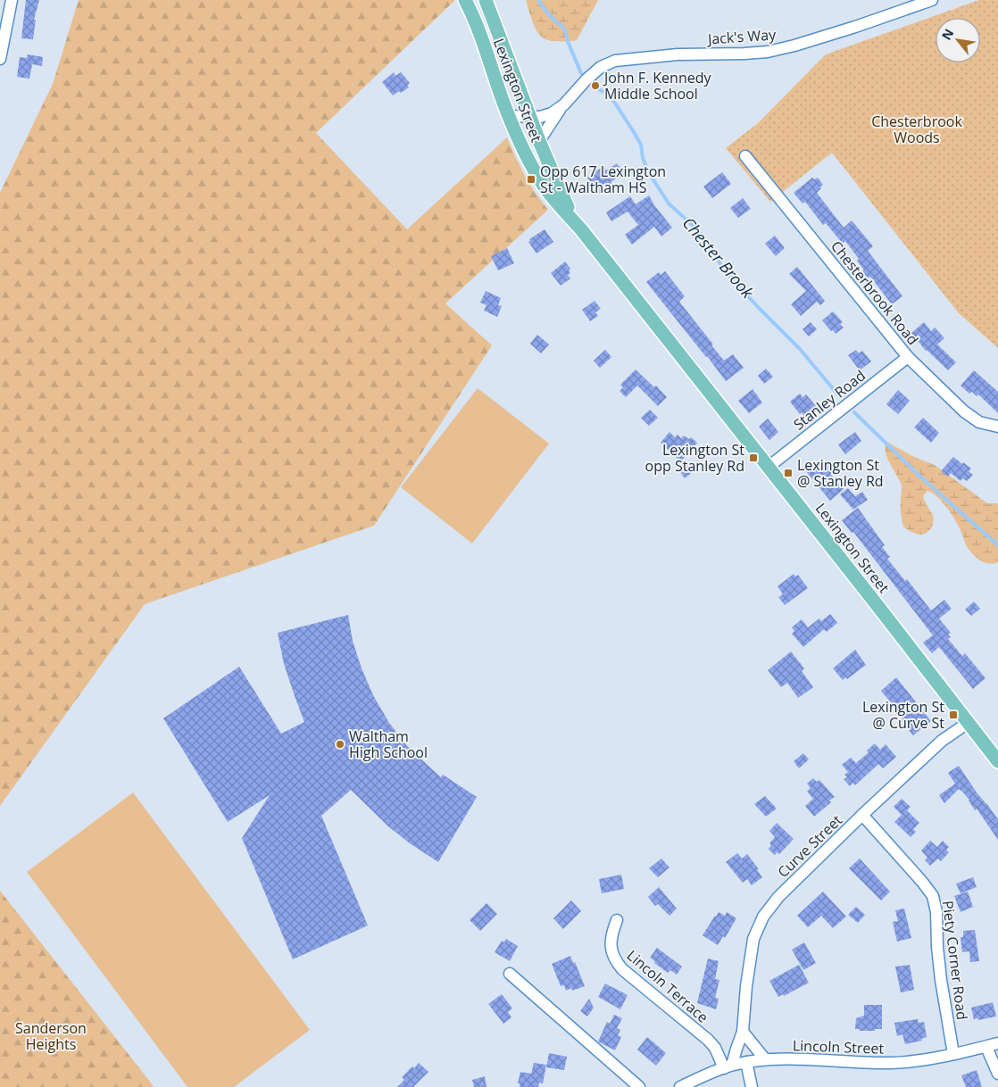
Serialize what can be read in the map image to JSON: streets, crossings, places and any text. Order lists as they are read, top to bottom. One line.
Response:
{"streets":{"main road":["Lexington Street"],"street":["Jack's Way","Chesterbrook Road","Stanley Road","Curve Street","Piety Corner Road","Lincoln Terrace","Lincoln Street"]},"crossings":[["Jack's Way","Lexington Street"],["Lexington Street","Stanley Road"],["Lexington Street","Curve Street"],["Chesterbrook Road","Stanley Road"],["Curve Street","Piety Corner Road"],["Curve Street","Lincoln Terrace"],["Curve Street","Lincoln Street"],["Piety Corner Road","Lincoln Street"],["Lincoln Terrace","Lincoln Street"]],"water":["Chester Brook"],"parks":["Chesterbrook Woods","Sanderson Heights"],"places":{"other":["John F. Kennedy Middle School","Waltham High School"],"transit":["Opp 617 Lexington St - Waltham HS","Lexington St opp Stanley Rd","Lexington St @ Stanley Rd","Lexington St @ Curve St"]},"north":"top left"}
